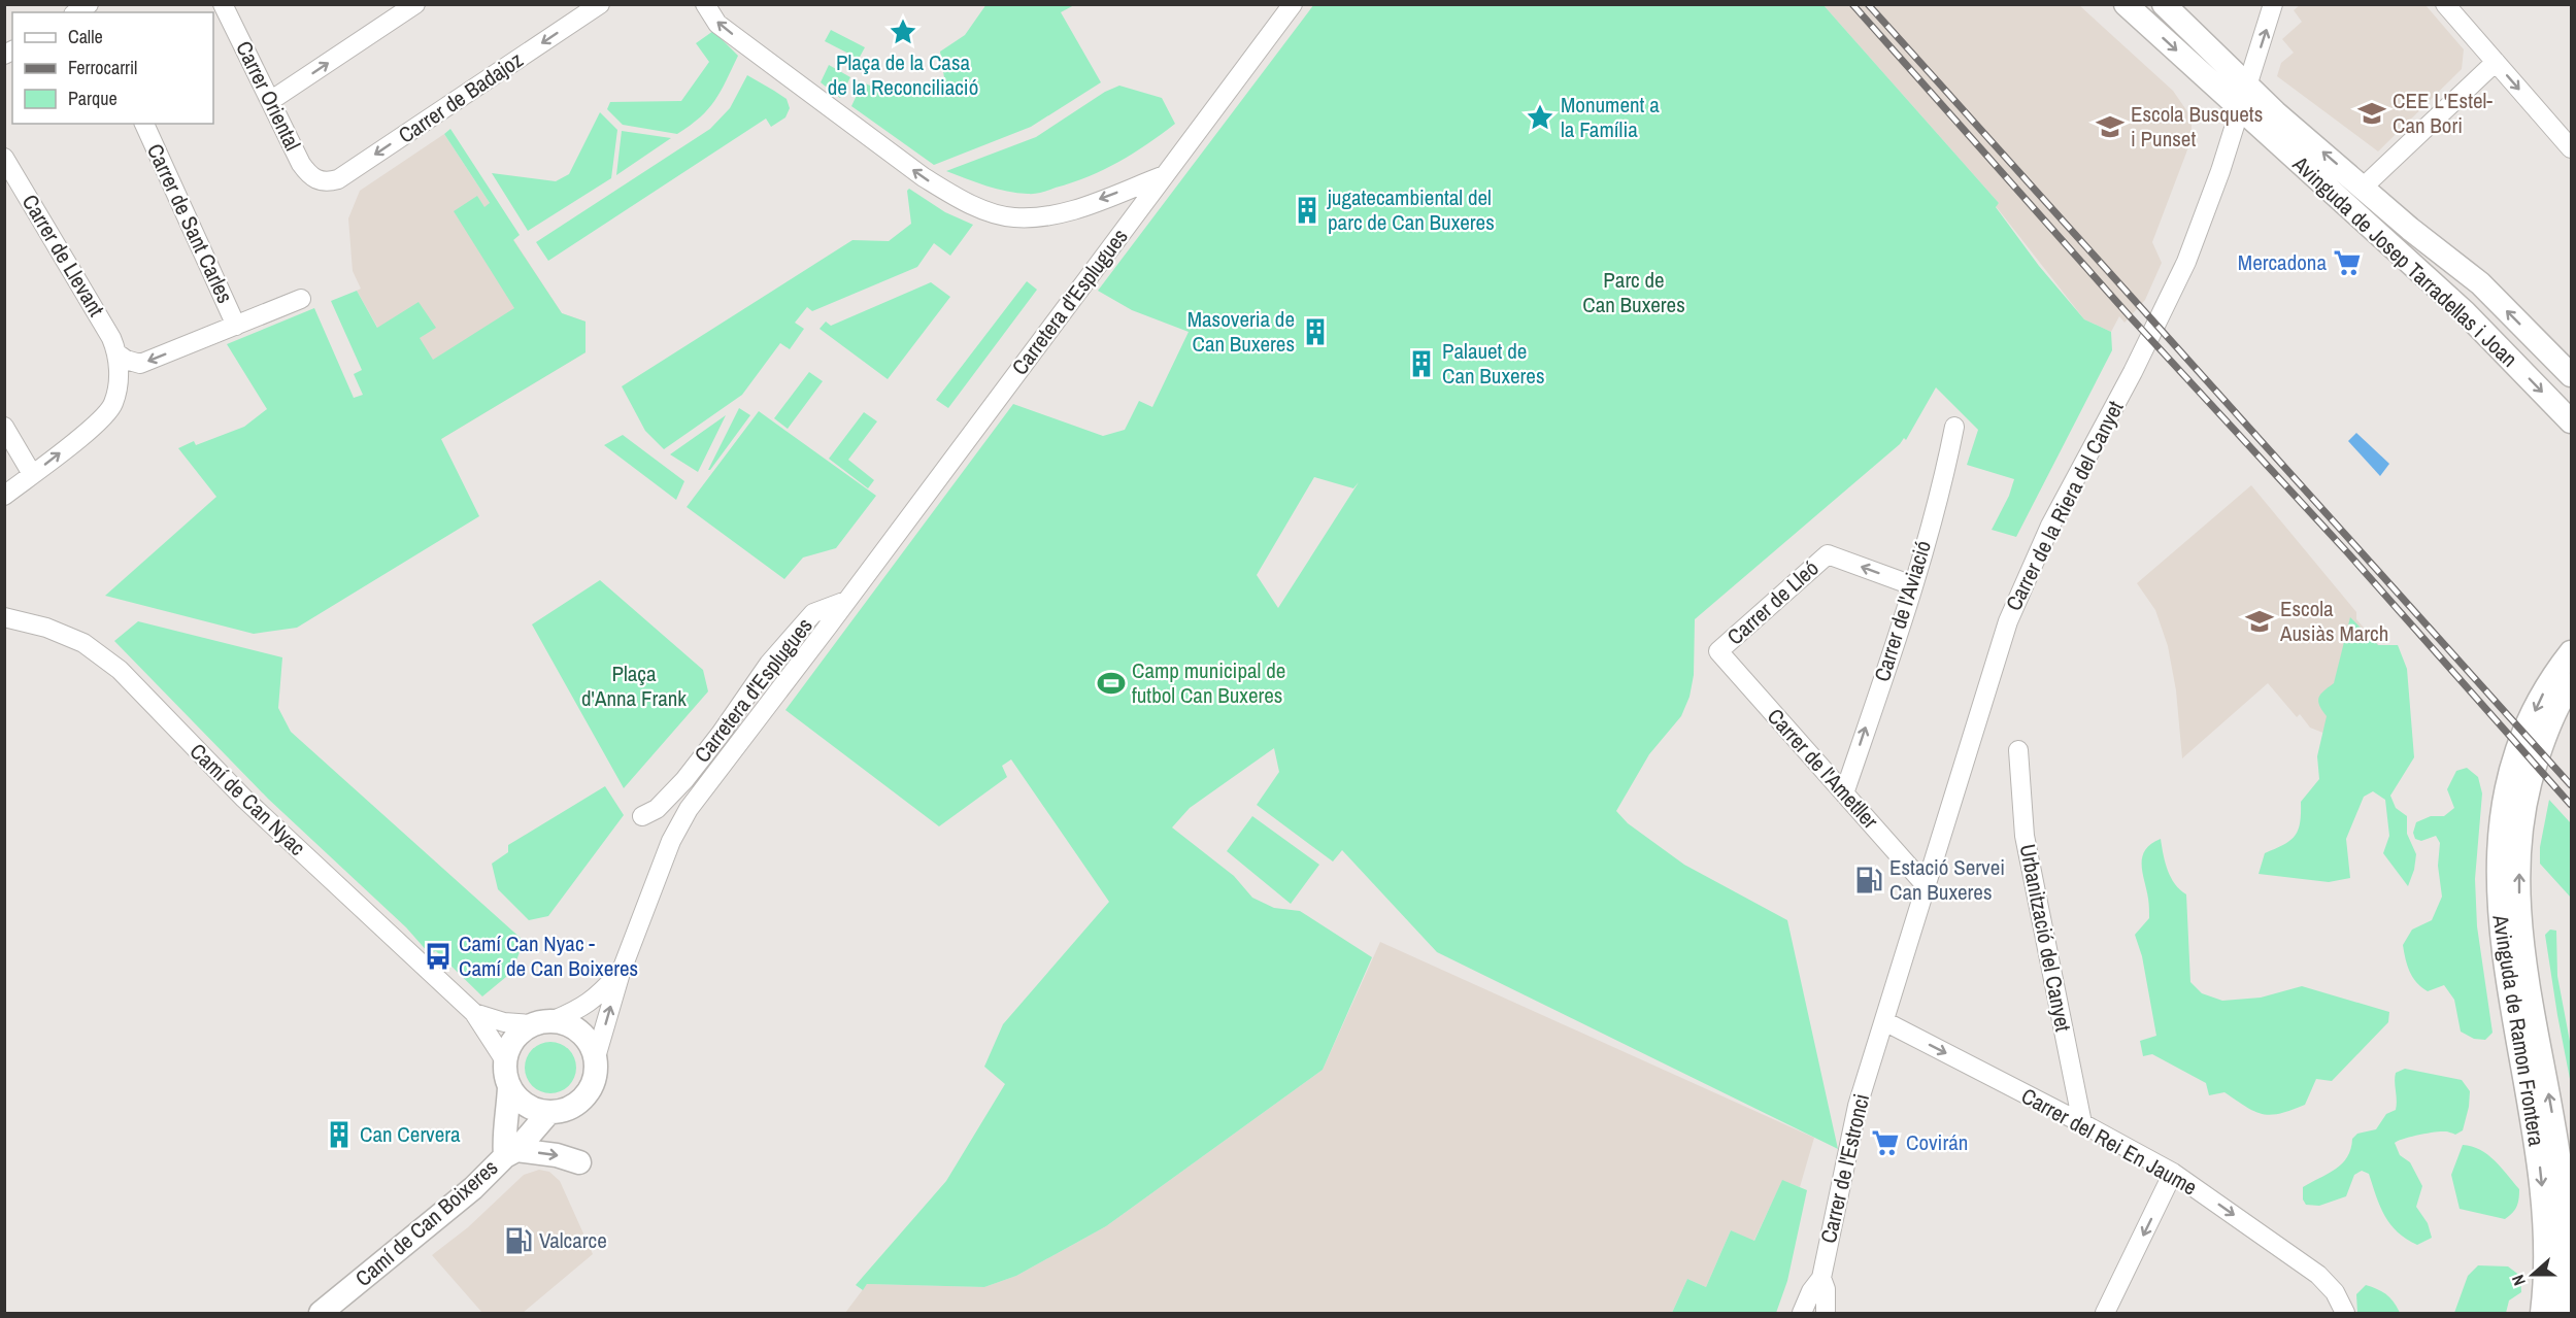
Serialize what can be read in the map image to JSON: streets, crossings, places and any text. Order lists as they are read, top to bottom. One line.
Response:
{"streets":{"street":["Carrer Oriental","Carrer de Badajoz","Carrer de Sant Carles","Carrer de Llevant","Avinguda de Josep Tarradellas i Joan","Carretera d'Esplugues","Carrer de la Riera del Canyet","Carrer de Lleó","Carrer de l'Aviació","Carrer de l'Ametller","Camí de Can Nyac","Urbanització del Canyet","Avinguda de Ramon Frontera","Carrer del Rei En Jaume","Carrer de l'Estronci","Camí de Can Boixeres"]},"crossings":[["Carrer Oriental","Carrer de Badajoz"],["Avinguda de Josep Tarradellas i Joan","Carrer de la Riera del Canyet"],["Carretera d'Esplugues","Camí de Can Nyac"],["Carretera d'Esplugues","Camí de Can Boixeres"],["Carrer de la Riera del Canyet","Carrer de l'Ametller"],["Carrer de la Riera del Canyet","Carrer del Rei En Jaume"],["Carrer de la Riera del Canyet","Carrer de l'Estronci"],["Carrer de Lleó","Carrer de l'Aviació"],["Carrer de Lleó","Carrer de l'Ametller"],["Carrer de l'Aviació","Carrer de l'Ametller"],["Camí de Can Nyac","Camí de Can Boixeres"],["Urbanització del Canyet","Carrer del Rei En Jaume"],["Carrer del Rei En Jaume","Carrer de l'Estronci"]],"one_way":["Carrer de Badajoz","Carrer de Lleó","Carrer de l'Aviació","Carrer del Rei En Jaume"],"parks":["Parc de Can Buxeres","Plaça d'Anna Frank"],"places":{"place":["Plaça de la Casa de la Reconciliació","Monument a la Família"],"school or university":["CEE L'Estel- Can Bori","Escola Busquets i Punset","Escola Ausiàs March"],"building":["jugatecambiental del parc de Can Buxeres","Masoveria de Can Buxeres","Palauet de Can Buxeres","Can Cervera"],"supermarket":["Mercadona","Covirán"],"sports":["Camp municipal de futbol Can Buxeres"],"fuel station":["Estació Servei Can Buxeres","Valcarce"],"bus stop":["Camí Can Nyac - Camí de Can Boixeres"]},"legend":["Calle","Ferrocarril","Parque"],"north":"left"}
